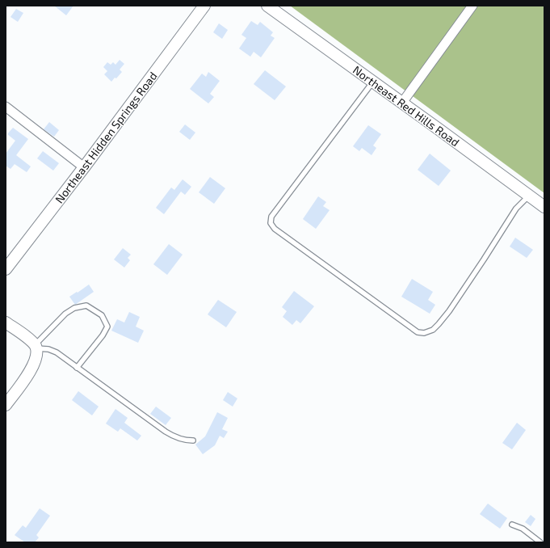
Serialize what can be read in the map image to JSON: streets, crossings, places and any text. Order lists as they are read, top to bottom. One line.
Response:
{"streets":{"street":["Northeast Red Hills Road","Northeast Hidden Springs Road"]}}
